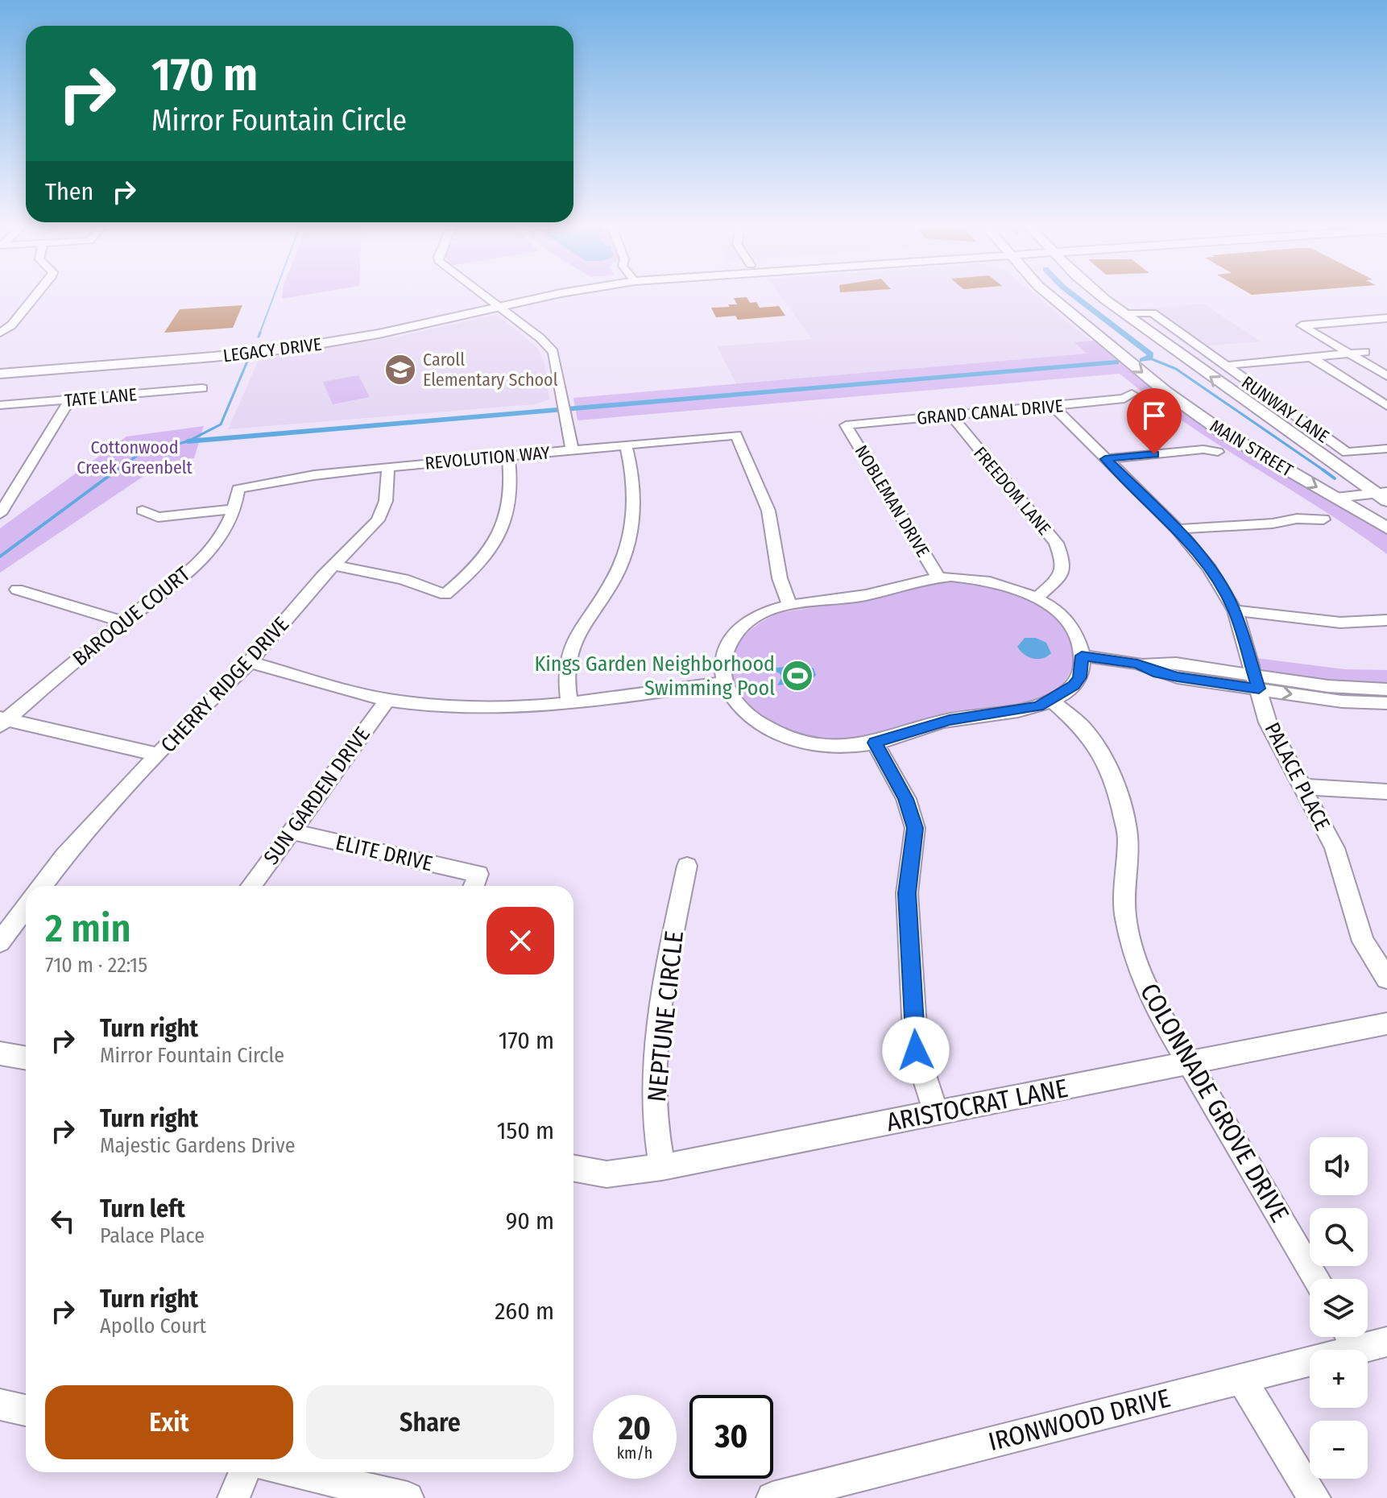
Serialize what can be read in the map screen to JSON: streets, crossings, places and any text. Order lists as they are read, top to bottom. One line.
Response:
{"streets":{"main road":["LEGACY DRIVE","MAIN STREET"],"street":["TATE LANE","RUNWAY LANE","GRAND CANAL DRIVE","REVOLUTION WAY","FREEDOM LANE","NOBLEMAN DRIVE","BAROQUE COURT","CHERRY RIDGE DRIVE","PALACE PLACE","SUN GARDEN DRIVE","ELITE DRIVE","NEPTUNE CIRCLE","COLONNADE GROVE DRIVE","ARISTOCRAT LANE","IRONWOOD DRIVE"]},"crossings":[["RUNWAY LANE","MAIN STREET"],["GRAND CANAL DRIVE","FREEDOM LANE"],["GRAND CANAL DRIVE","NOBLEMAN DRIVE"],["GRAND CANAL DRIVE","PALACE PLACE"],["REVOLUTION WAY","BAROQUE COURT"],["REVOLUTION WAY","CHERRY RIDGE DRIVE"],["SUN GARDEN DRIVE","ELITE DRIVE"],["NEPTUNE CIRCLE","ARISTOCRAT LANE"],["COLONNADE GROVE DRIVE","ARISTOCRAT LANE"]],"parks":["Cottonwood Creek Greenbelt"],"places":{"school or university":["Caroll Elementary School"],"sports":["Kings Garden Neighborhood Swimming Pool"]},"page":{"turn":["170 m","Mirror Fountain Circle"],"then":"Then","heading":["2 min","710 m · 22:15"],"list":[{"name":"Turn right","note":"Mirror Fountain Circle","value":"170 m"},{"name":"Turn right","note":"Majestic Gardens Drive","value":"150 m"},{"name":"Turn left","note":"Palace Place","value":"90 m"},{"name":"Turn right","note":"Apollo Court","value":"260 m"}],"map_buttons":["+","−"],"buttons":["Exit","Share"],"speed":"20 km/h","limit":"30"}}
